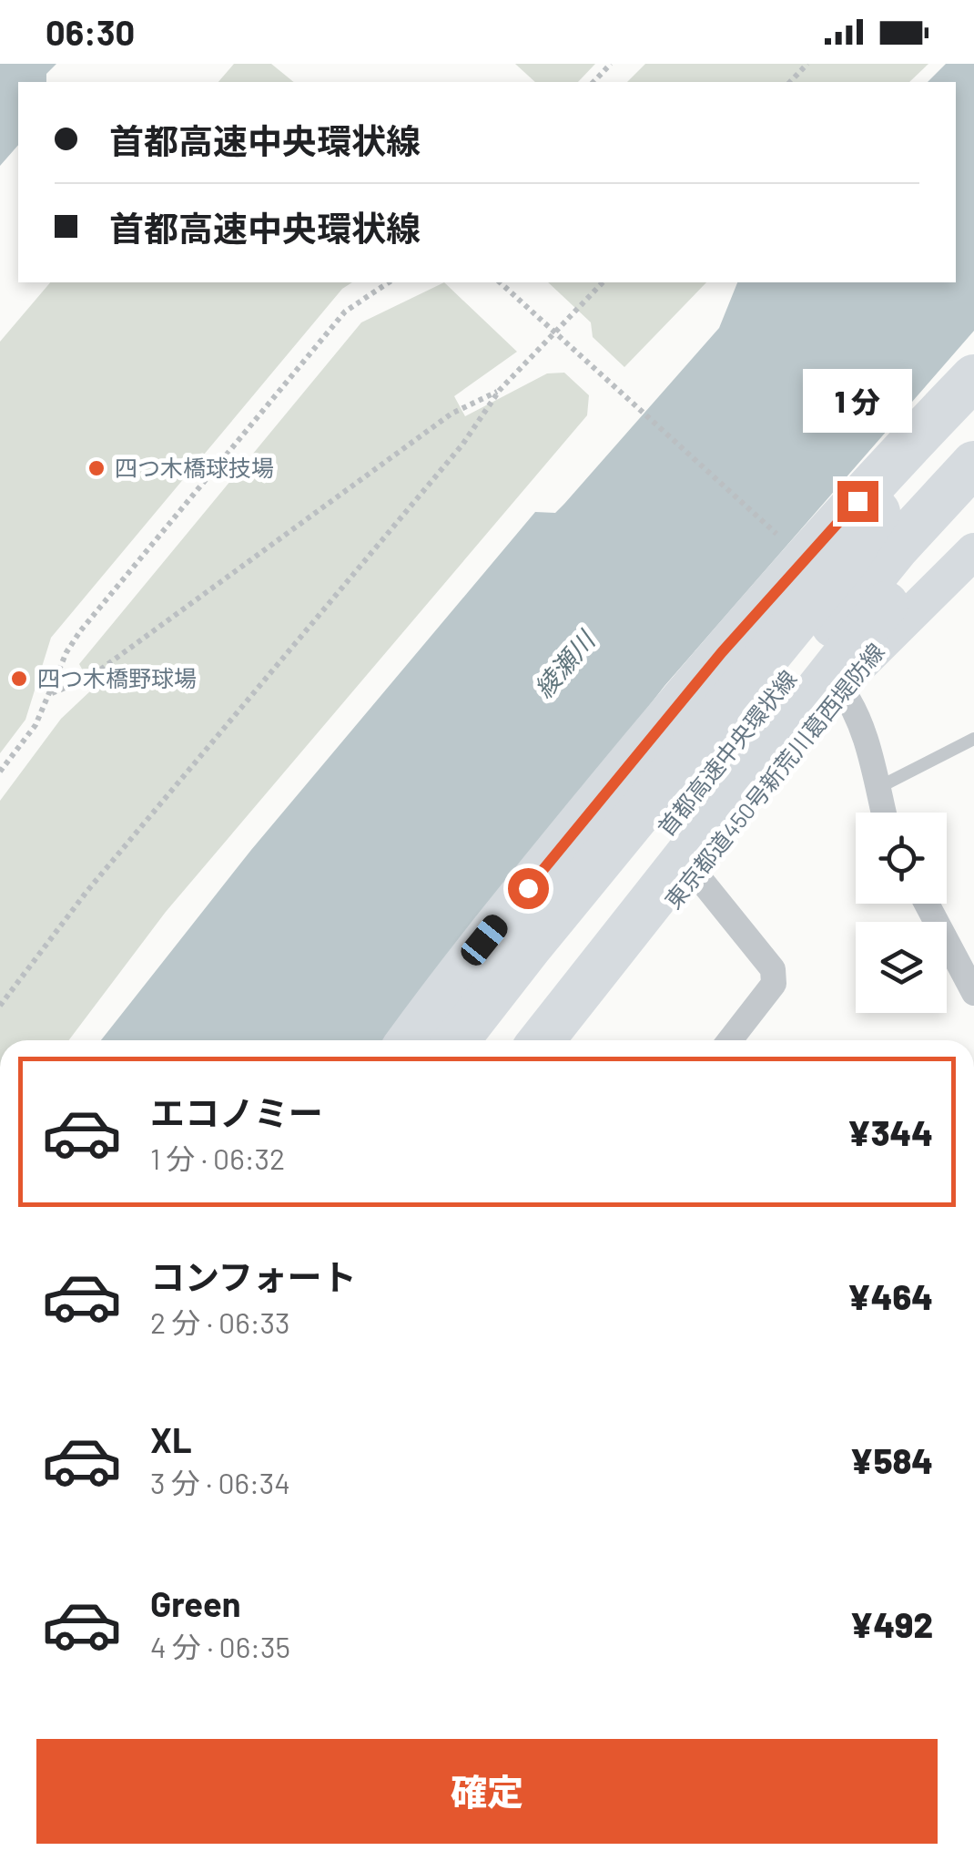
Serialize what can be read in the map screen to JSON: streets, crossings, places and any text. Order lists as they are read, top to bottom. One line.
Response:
{"streets":{"highway":["首都高速中央環状線"],"main road":["東京都道450号新荒川葛西堤防線"]},"water":["綾瀬川"],"places":["四つ木橋球技場","四つ木橋野球場"],"page":{"status":"06:30","banner":["首都高速中央環状線","首都高速中央環状線"],"bubble":"1 分","list":[{"name":"エコノミー","note":"1 分 · 06:32","value":"¥344"},{"name":"コンフォート","note":"2 分 · 06:33","value":"¥464"},{"name":"XL","note":"3 分 · 06:34","value":"¥584"},{"name":"Green","note":"4 分 · 06:35","value":"¥492"}],"buttons":"確定"}}
